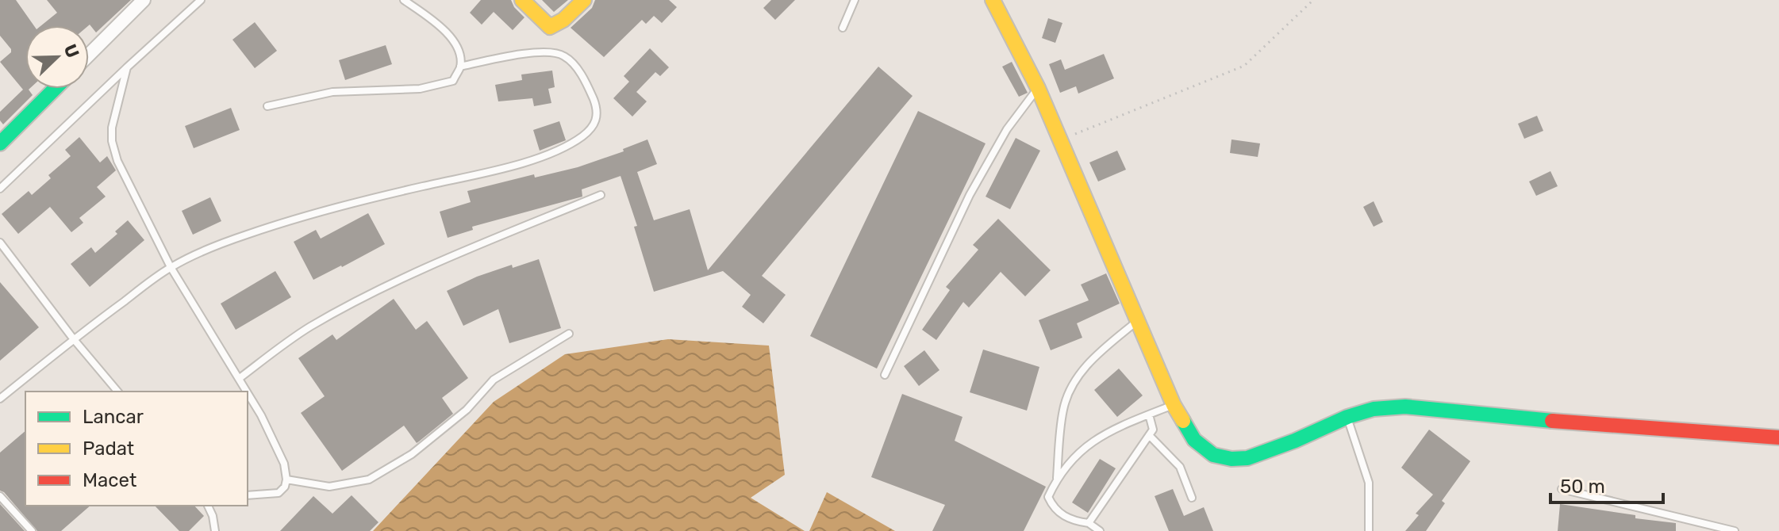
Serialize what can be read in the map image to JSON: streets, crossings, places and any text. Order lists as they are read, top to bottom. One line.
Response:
{"legend":["Lancar","Padat","Macet"],"scale_bar":"50 m","north":"top right"}
